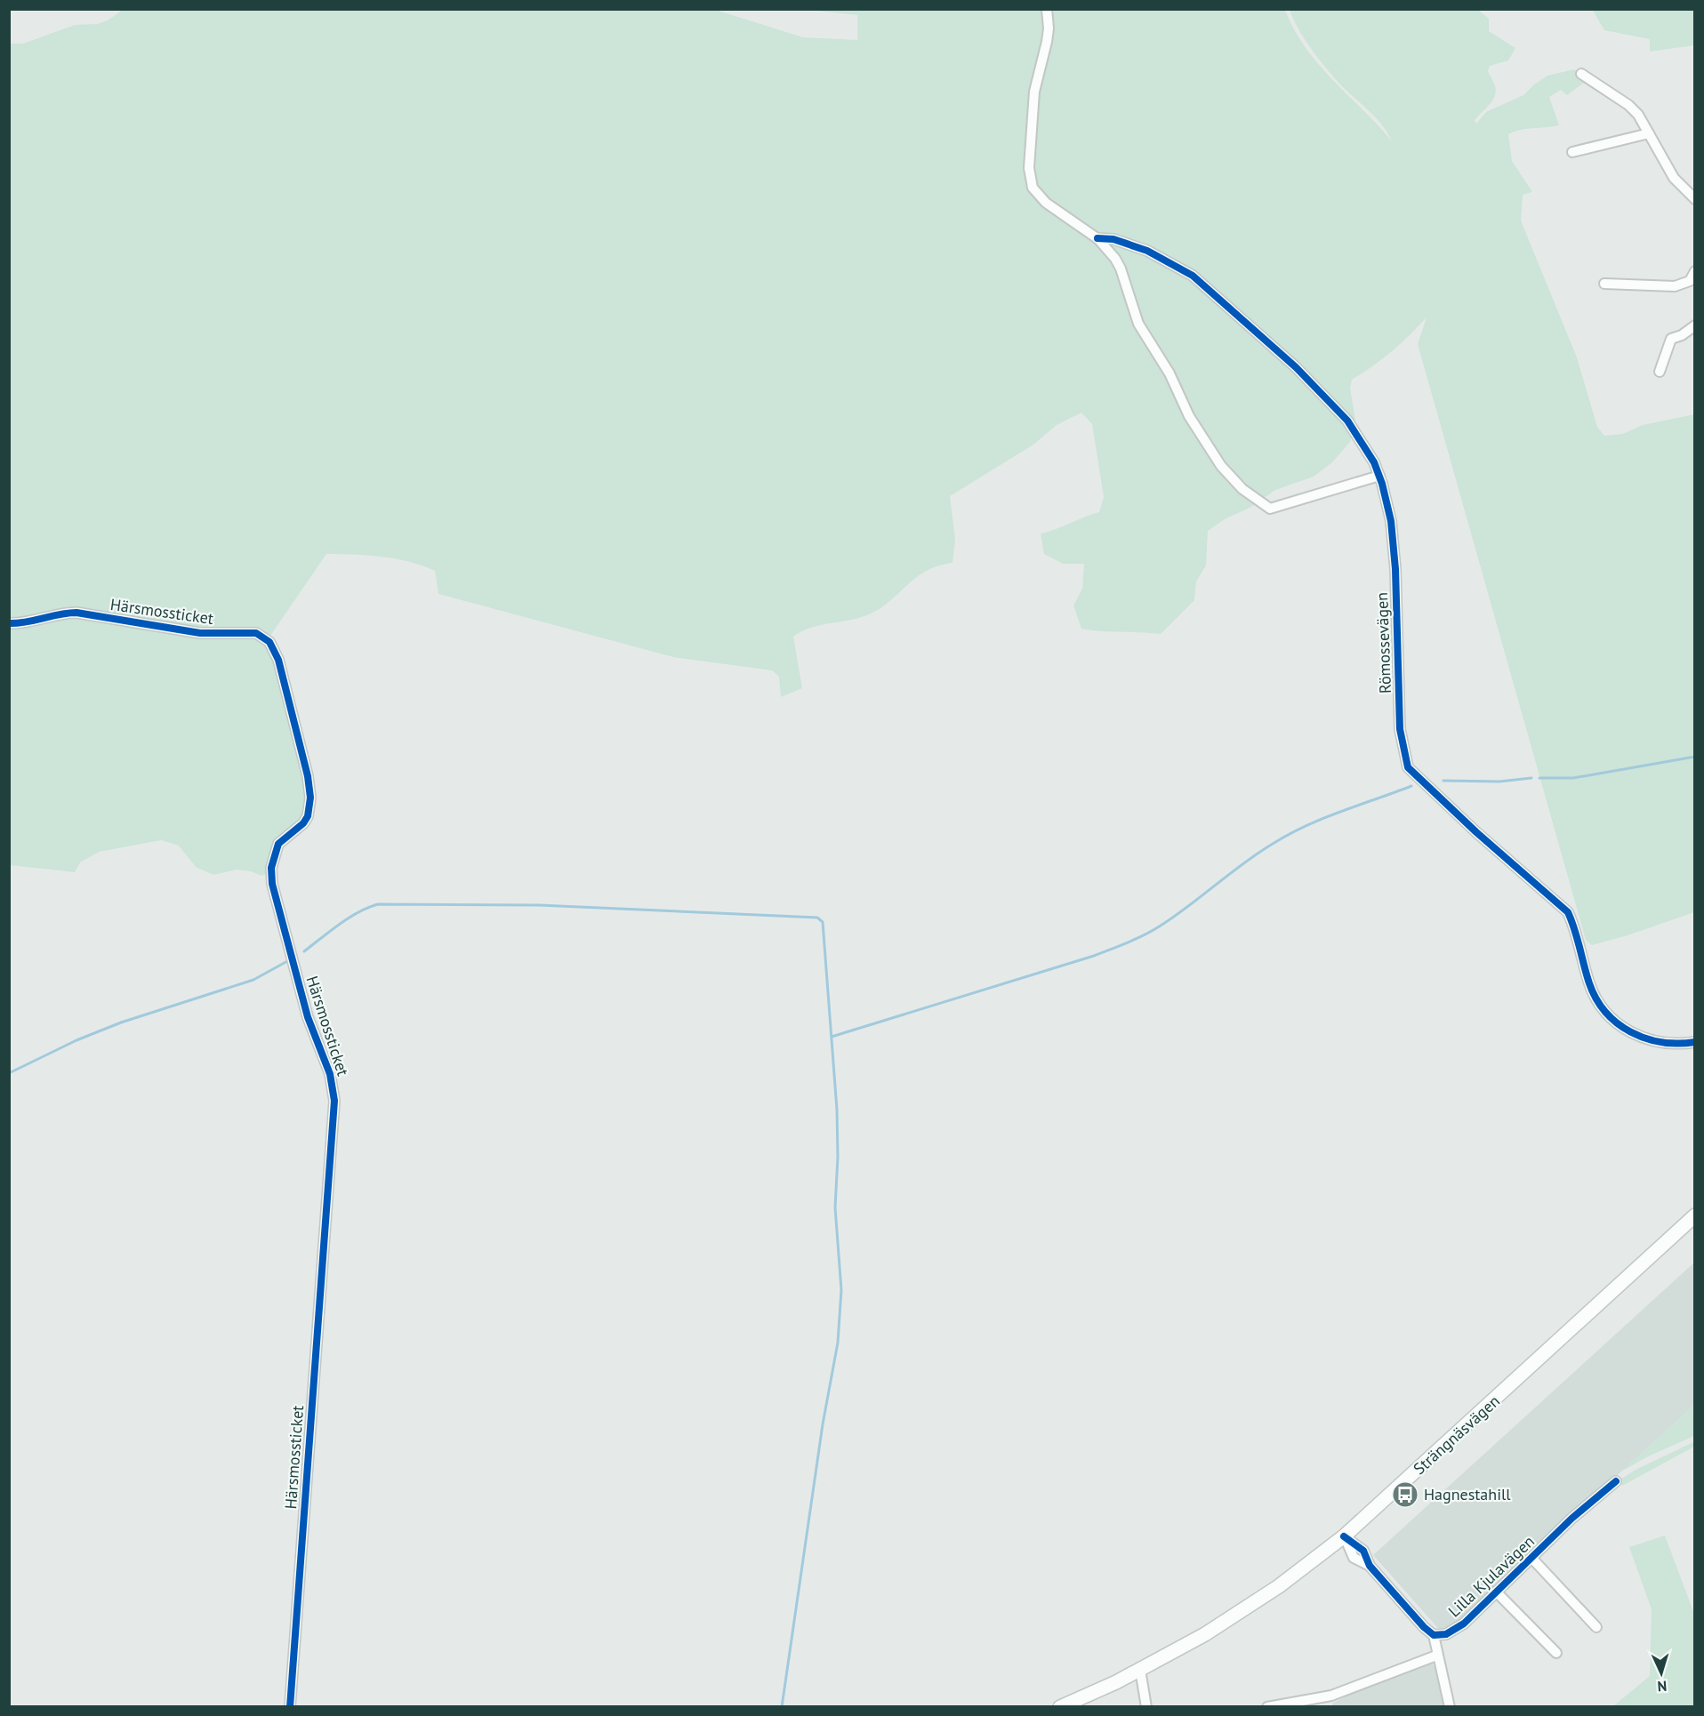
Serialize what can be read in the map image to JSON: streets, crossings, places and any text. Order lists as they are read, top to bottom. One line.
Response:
{"streets":{"main road":["Strängnäsvägen"],"street":["Härsmossticket","Römossevägen","Lilla Kjulavägen"]},"places":{"bus stop":["Hagnestahill"]},"north":"bottom"}
